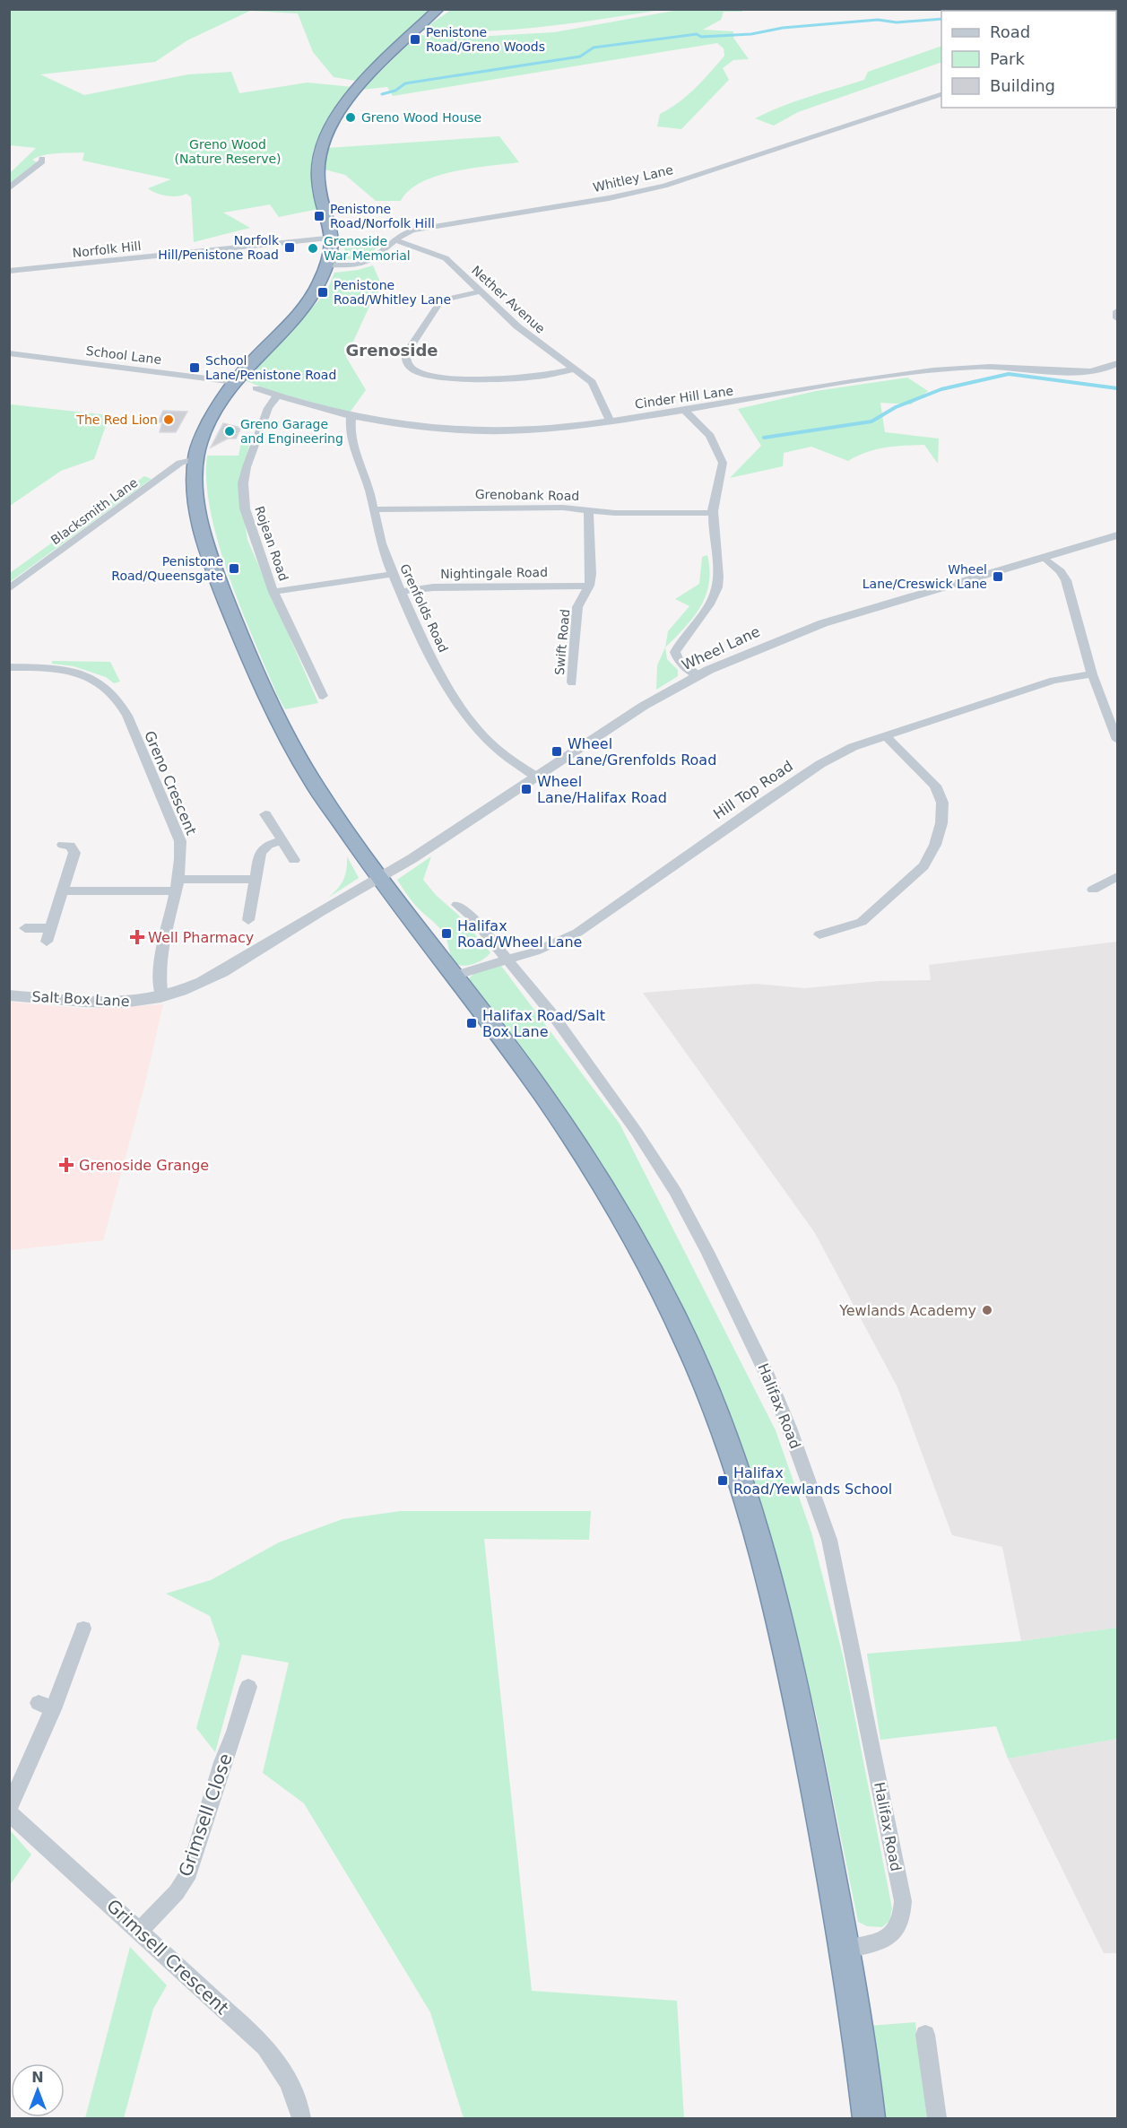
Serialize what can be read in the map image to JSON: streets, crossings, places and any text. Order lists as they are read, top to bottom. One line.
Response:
{"streets":{"street":["Whitley Lane","Norfolk Hill","Nether Avenue","School Lane","Cinder Hill Lane","Grenobank Road","Blacksmith Lane","Rojean Road","Nightingale Road","Grenfolds Road","Swift Road","Wheel Lane","Greno Crescent","Hill Top Road","Salt Box Lane","Halifax Road","Grimsell Close","Grimsell Crescent"]},"crossings":[["Whitley Lane","Nether Avenue"],["Nether Avenue","Cinder Hill Lane"],["Cinder Hill Lane","Rojean Road"],["Cinder Hill Lane","Grenfolds Road"],["Grenobank Road","Grenfolds Road"],["Grenobank Road","Swift Road"],["Nightingale Road","Grenfolds Road"],["Nightingale Road","Swift Road"],["Grenfolds Road","Wheel Lane"],["Wheel Lane","Salt Box Lane"],["Greno Crescent","Salt Box Lane"],["Hill Top Road","Halifax Road"],["Grimsell Close","Grimsell Crescent"]],"districts":["Grenoside"],"parks":["Greno Wood (Nature Reserve)"],"places":{"transit":["Penistone Road/Greno Woods","Penistone Road/Norfolk Hill","Norfolk Hill/Penistone Road","Penistone Road/Whitley Lane","School Lane/Penistone Road","Penistone Road/Queensgate","Wheel Lane/Creswick Lane","Wheel Lane/Grenfolds Road","Wheel Lane/Halifax Road","Halifax Road/Wheel Lane","Halifax Road/Salt Box Lane","Halifax Road/Yewlands School"],"other":["Greno Wood House","Grenoside War Memorial","The Red Lion","Greno Garage and Engineering","Yewlands Academy"],"health":["Well Pharmacy","Grenoside Grange"]},"legend":["Road","Park","Building"],"north":"top"}
